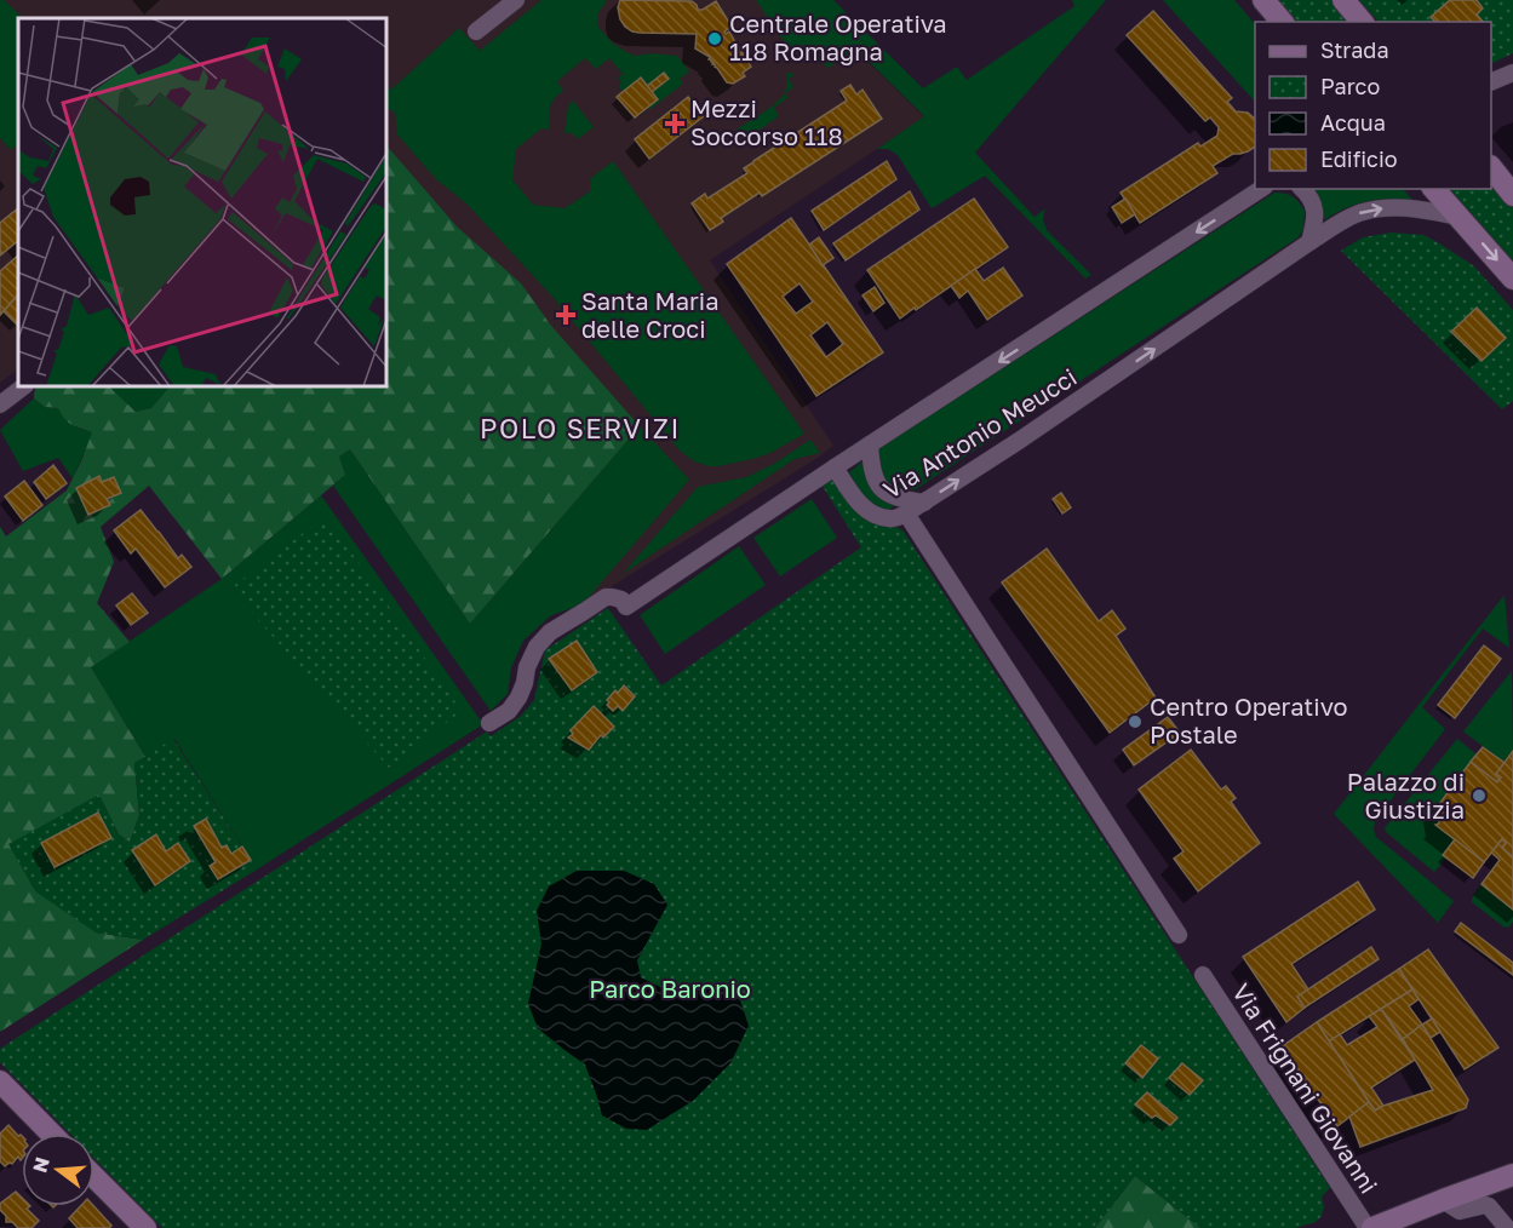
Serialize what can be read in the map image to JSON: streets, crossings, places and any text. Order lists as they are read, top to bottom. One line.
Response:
{"streets":{"street":["Via Antonio Meucci","Via Frignani Giovanni"]},"districts":["POLO SERVIZI"],"parks":["Parco Baronio"],"places":{"other":["Centrale Operativa 118 Romagna","Centro Operativo Postale","Palazzo di Giustizia"],"health":["Mezzi Soccorso 118","Santa Maria delle Croci"]},"legend":["Strada","Parco","Acqua","Edificio"],"north":"left"}
